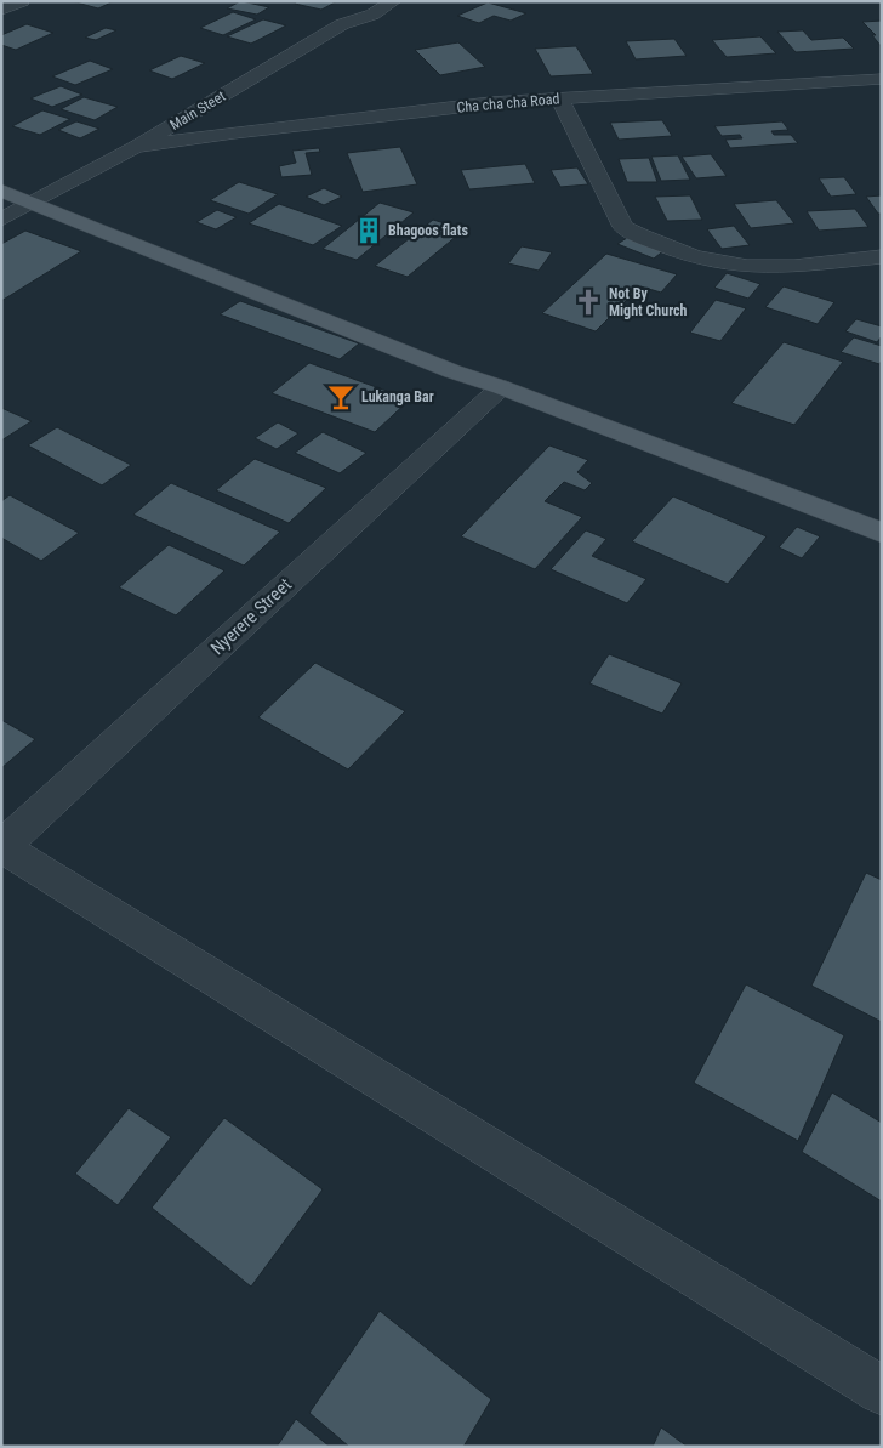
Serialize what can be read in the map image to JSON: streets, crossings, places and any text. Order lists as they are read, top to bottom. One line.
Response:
{"streets":{"street":["Cha cha cha Road","Main Steet","Nyerere Street"]},"crossings":[["Cha cha cha Road","Main Steet"]],"places":{"building":["Bhagoos flats"],"church":["Not By Might Church"],"bar":["Lukanga Bar"]}}
